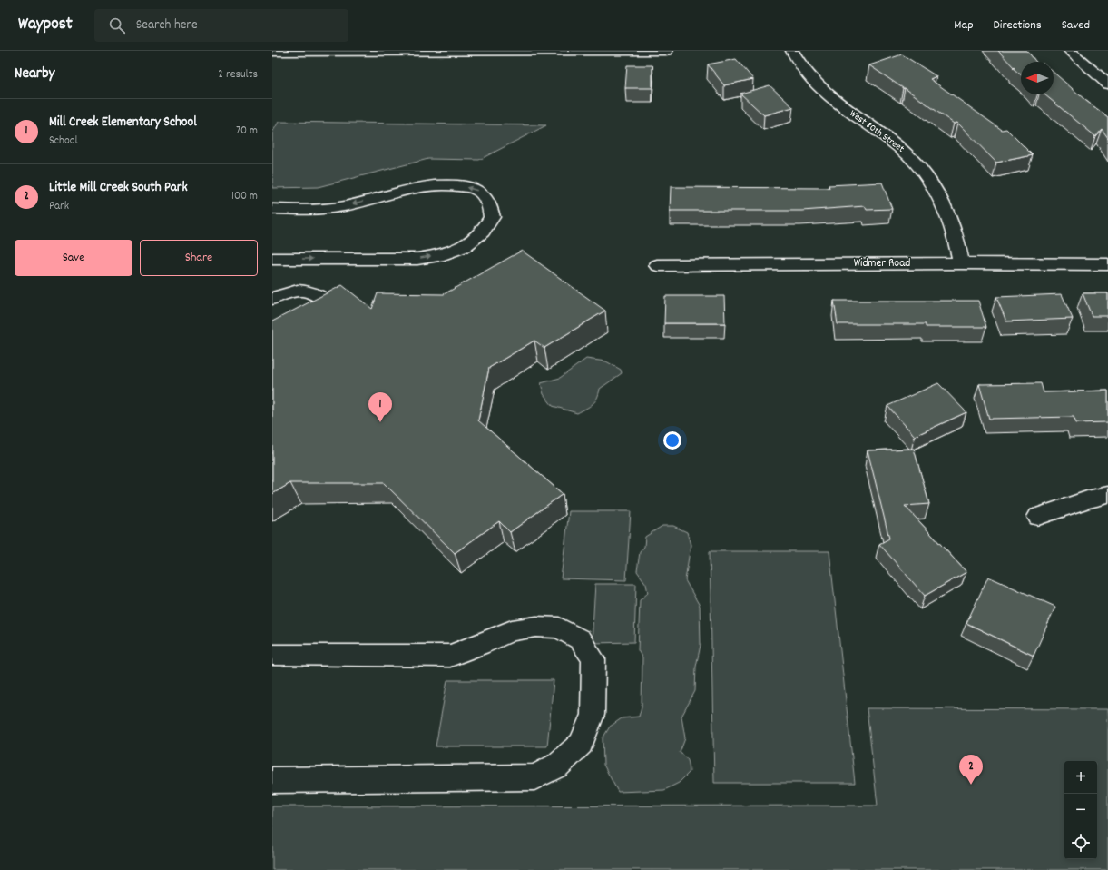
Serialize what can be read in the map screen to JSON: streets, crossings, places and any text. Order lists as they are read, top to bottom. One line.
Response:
{"streets":{"street":["West 80th Street","Widmer Road"]},"crossings":[["West 80th Street","Widmer Road"]],"north":"left","page":{"header":"Waypost","search":"Search here","nav":["Map","Directions","Saved"],"heading":["Nearby","2 results"],"list":[{"mark":"1","name":"Mill Creek Elementary School","note":"School","value":"70 m"},{"mark":"2","name":"Little Mill Creek South Park","note":"Park","value":"100 m"}],"buttons":["Save","Share"],"pins":["1","2"],"map_buttons":["+","−"]}}
